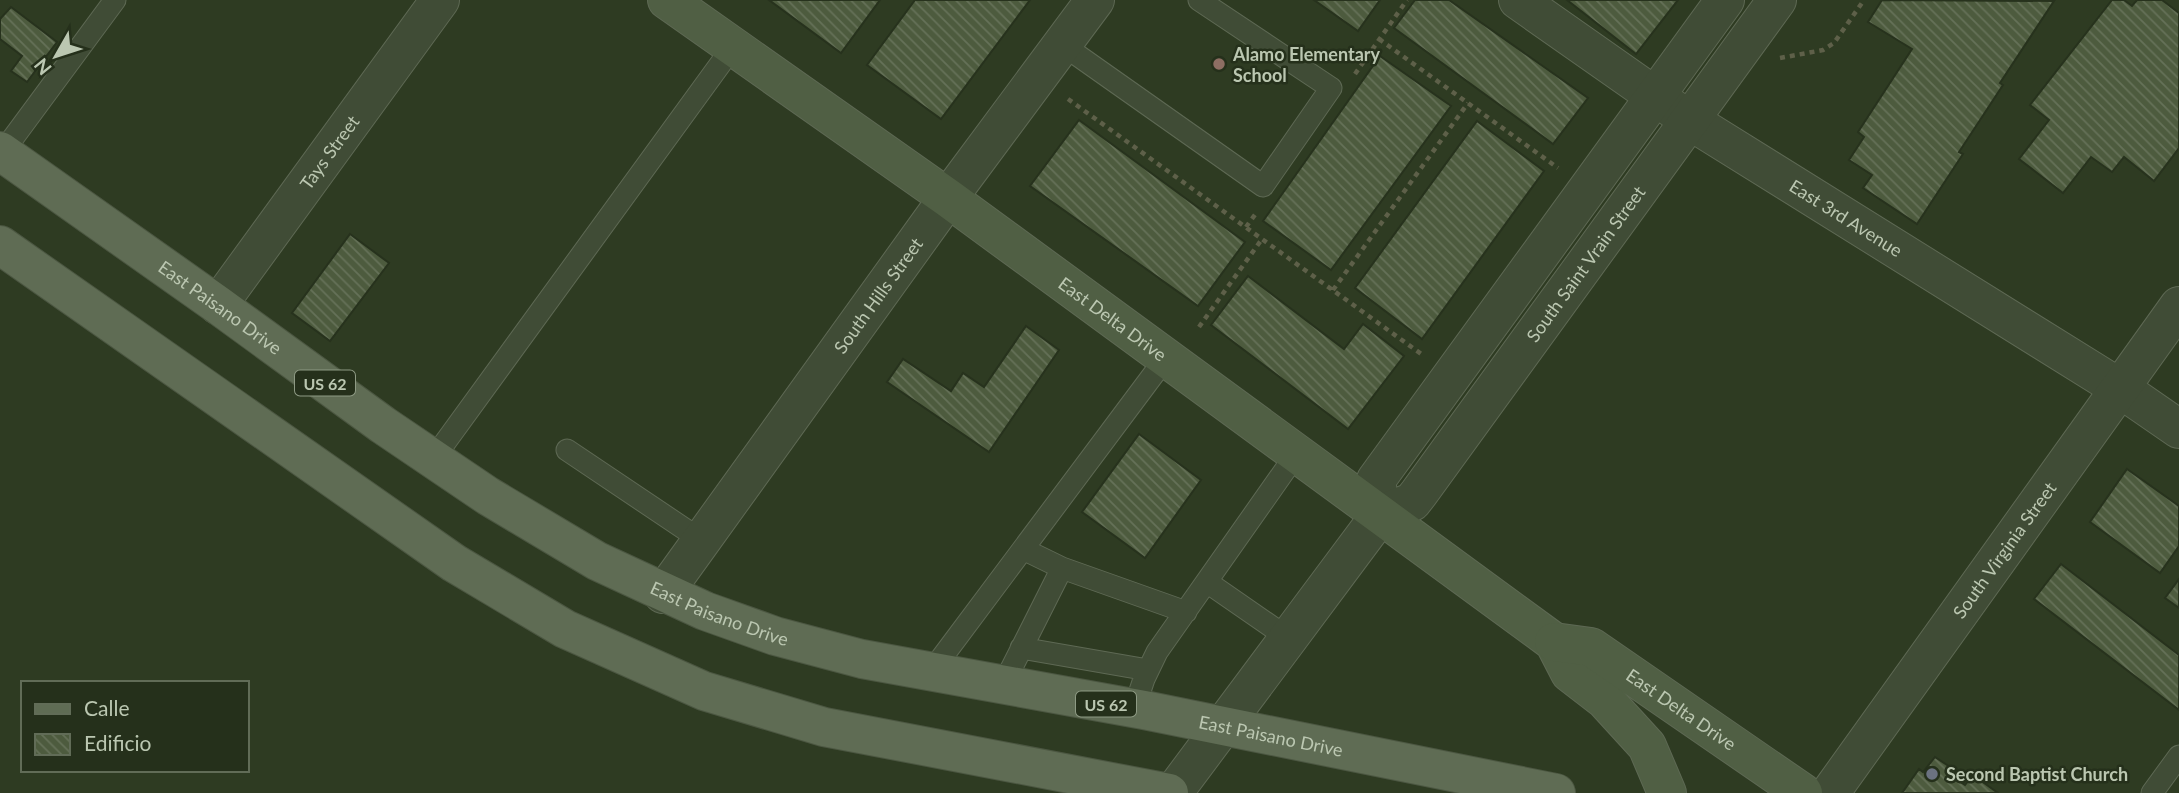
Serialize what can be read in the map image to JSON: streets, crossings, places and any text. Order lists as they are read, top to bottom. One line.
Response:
{"streets":{"main road":["East Paisano Drive","US 62"],"street":["Tays Street","East 3rd Avenue","South Saint Vrain Street","South Hills Street","East Delta Drive","South Virginia Street"]},"crossings":[["Tays Street","East Paisano Drive"],["East 3rd Avenue","South Saint Vrain Street"],["East 3rd Avenue","South Virginia Street"],["South Saint Vrain Street","East Delta Drive"],["South Hills Street","East Paisano Drive"],["South Hills Street","East Delta Drive"]],"places":["Alamo Elementary School","Second Baptist Church"],"legend":["Calle","Edificio"],"north":"bottom left"}
